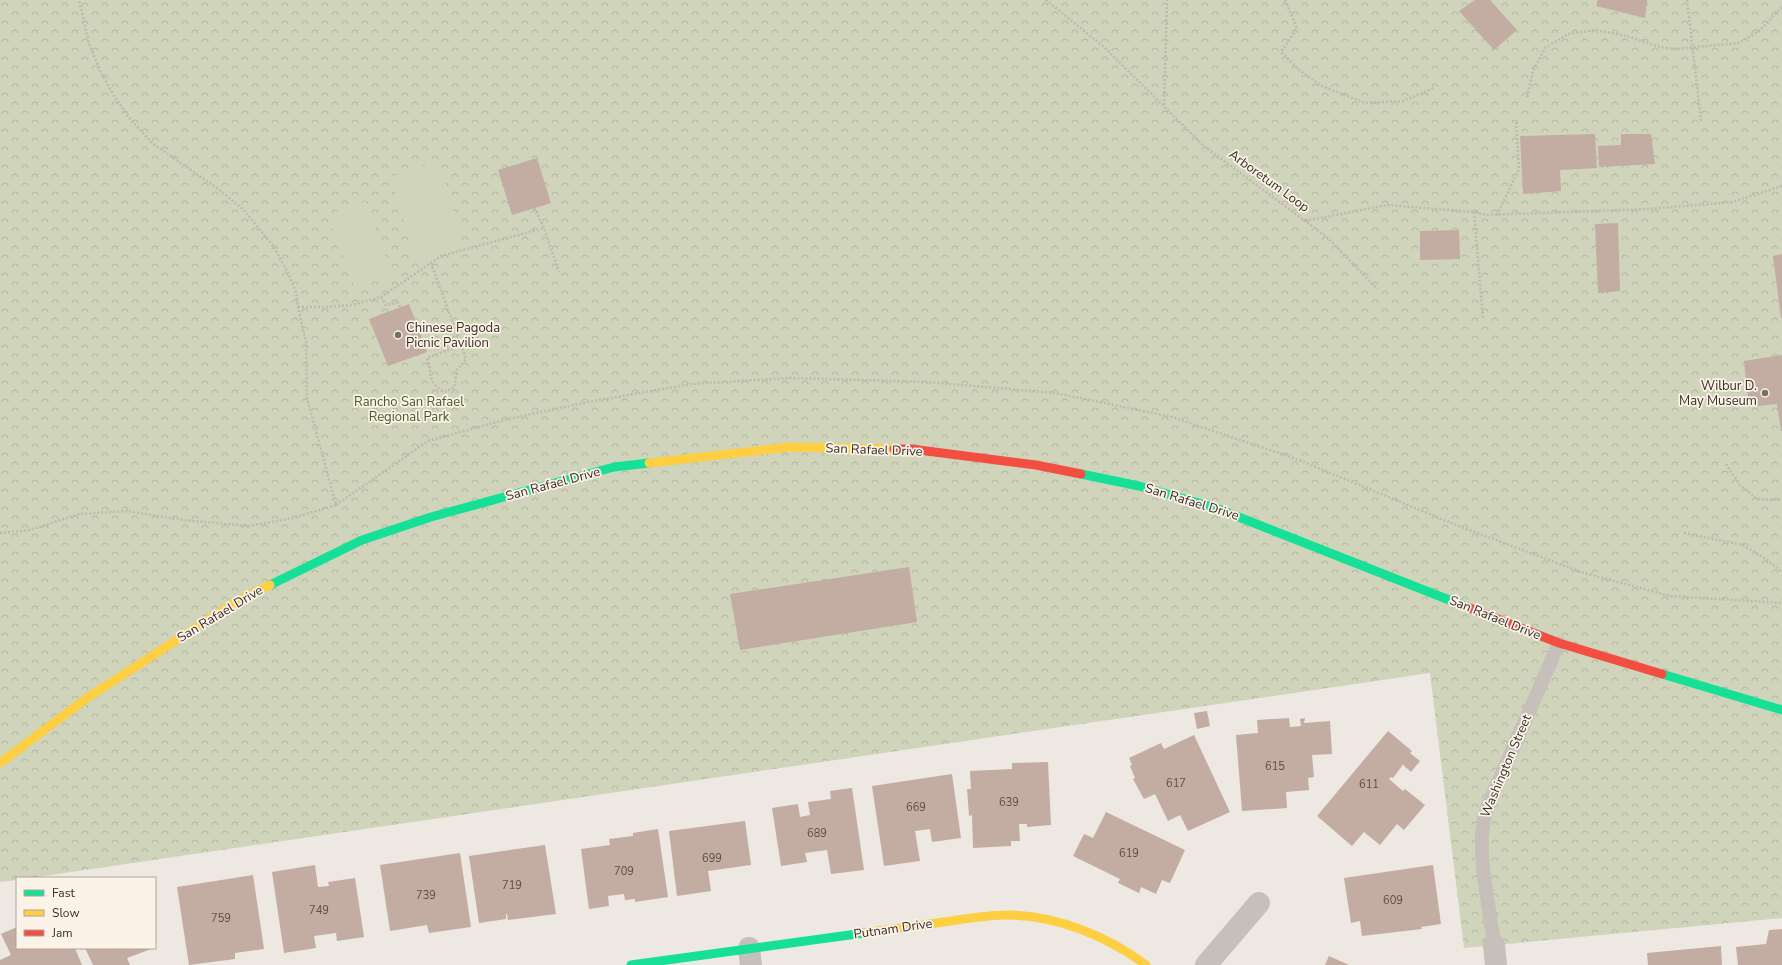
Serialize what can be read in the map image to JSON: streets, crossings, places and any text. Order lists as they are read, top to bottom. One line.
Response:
{"streets":{"street":["San Rafael Drive","Putnam Drive"],"lane":["Washington Street"],"path":["Arboretum Loop"]},"crossings":[["San Rafael Drive","Washington Street"]],"parks":["Rancho San Rafael Regional Park"],"places":["Chinese Pagoda Picnic Pavilion","Wilbur D. May Museum"],"house_numbers":["615","617","611","639","669","689","619","699","709","719","739","609","749","759"],"legend":["Fast","Slow","Jam"]}
